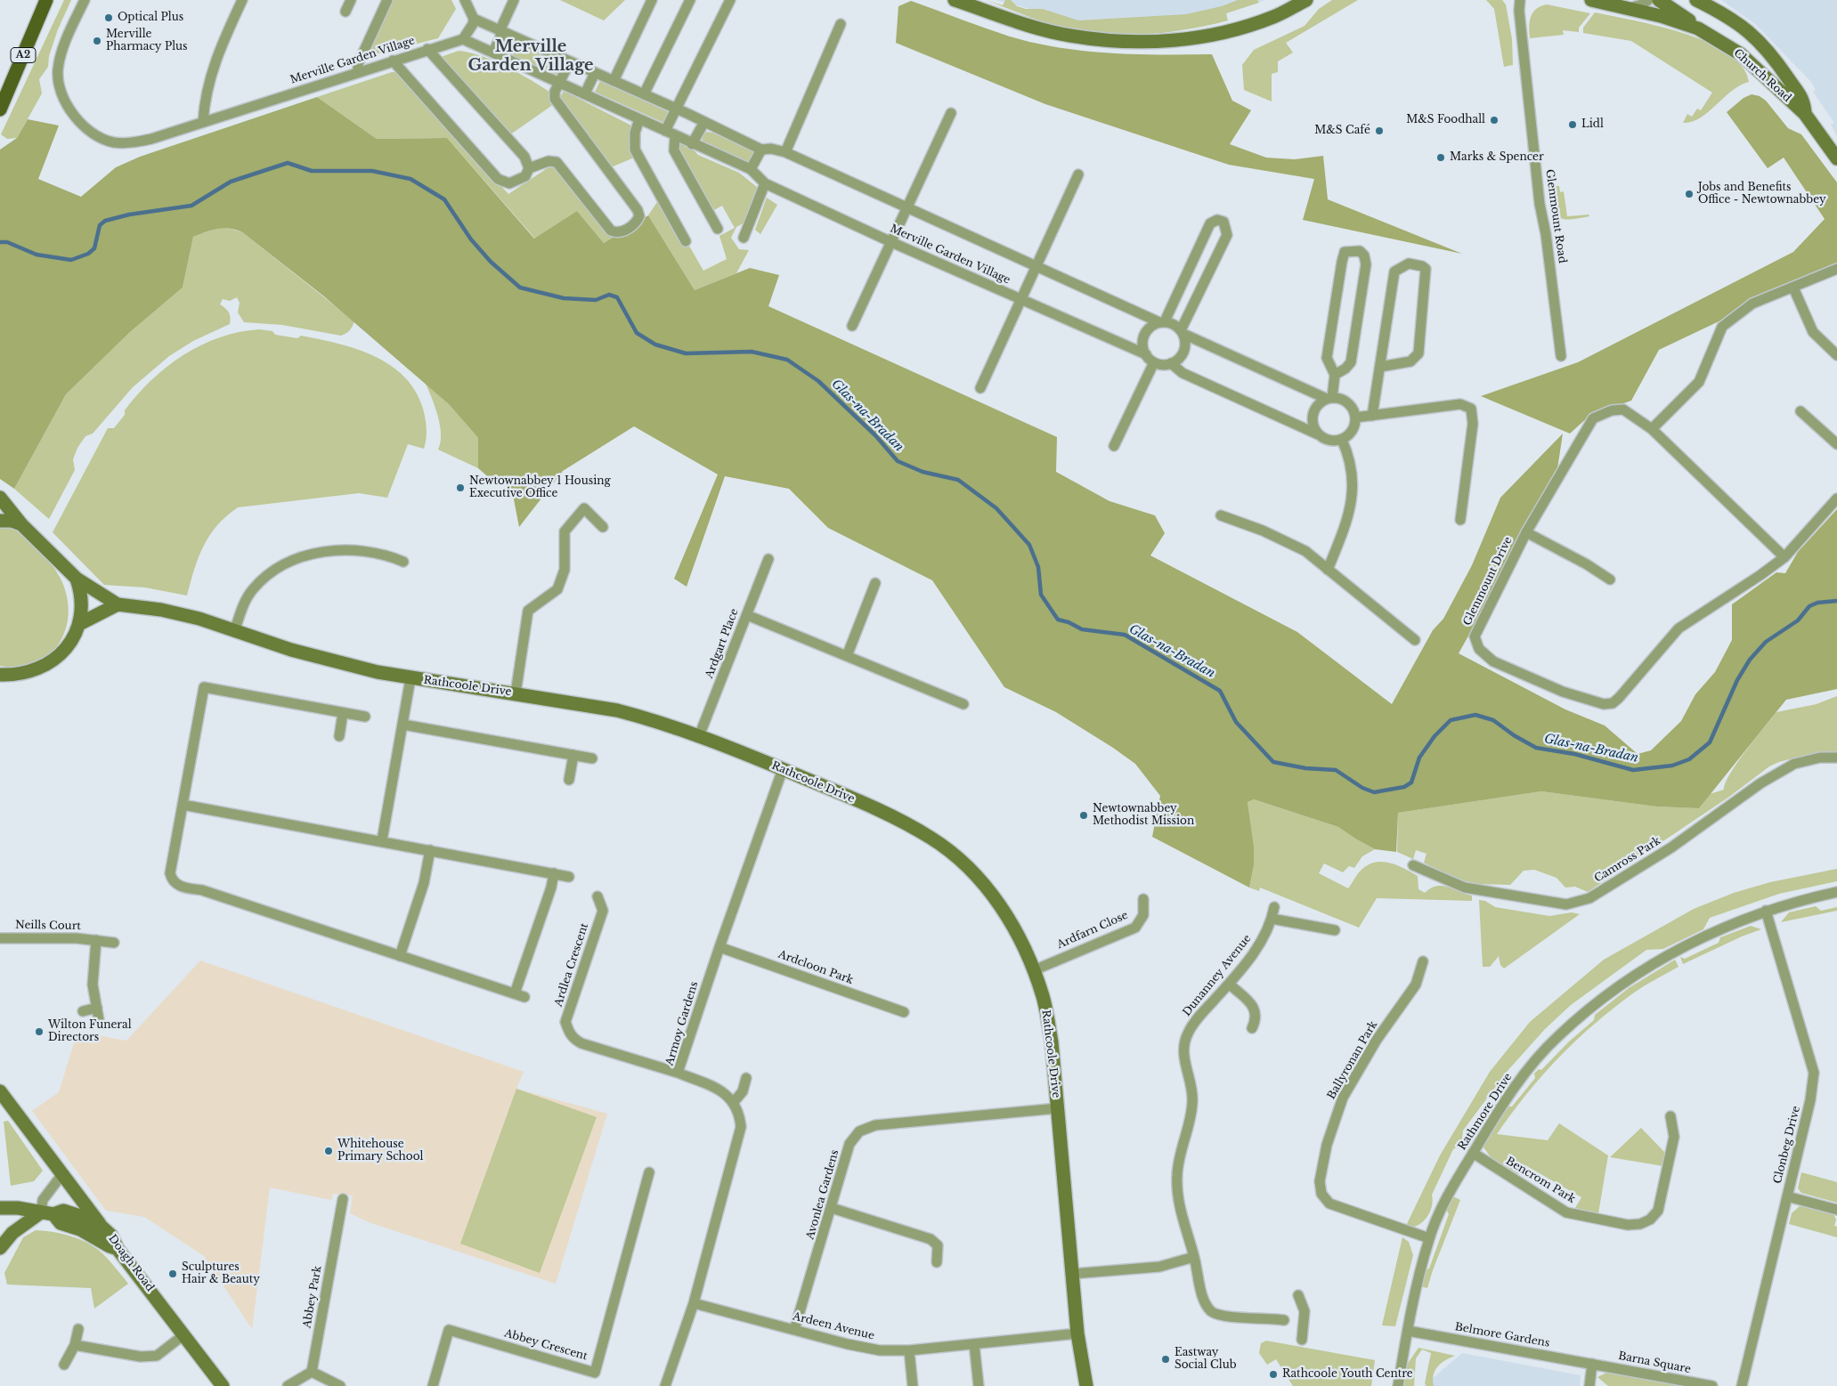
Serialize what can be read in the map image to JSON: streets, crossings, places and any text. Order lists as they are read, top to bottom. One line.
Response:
{"streets":{"main road":["A2"],"street":["Merville Garden Village","Church Road","Glenmount Road","Glenmount Drive","Ardgart Place","Rathcoole Drive","Camross Park","Neills Court","Ardfarn Close","Ardlea Crescent","Ardcloon Park","Dunanney Avenue","Armoy Gardens","Ballyronan Park","Rathmore Drive","Clonbeg Drive","Bencrom Park","Avonlea Gardens","Doagh Road","Abbey Park","Ardeen Avenue","Belmore Gardens","Abbey Crescent","Barna Square"]},"crossings":[["Ardgart Place","Rathcoole Drive"],["Rathcoole Drive","Ardfarn Close"],["Rathcoole Drive","Armoy Gardens"],["Rathcoole Drive","Avonlea Gardens"],["Rathcoole Drive","Ardeen Avenue"],["Ardlea Crescent","Armoy Gardens"],["Ardcloon Park","Armoy Gardens"],["Ballyronan Park","Rathmore Drive"],["Rathmore Drive","Clonbeg Drive"],["Rathmore Drive","Bencrom Park"],["Rathmore Drive","Belmore Gardens"],["Avonlea Gardens","Ardeen Avenue"],["Belmore Gardens","Barna Square"]],"districts":["Merville Garden Village"],"water":["Glas-na-Bradan"],"places":["Optical Plus","Merville Pharmacy Plus","M&S Foodhall","Lidl","M&S Café","Marks & Spencer","Jobs and Benefits Office - Newtownabbey","Newtownabbey 1 Housing Executive Office","Newtownabbey Methodist Mission","Wilton Funeral Directors","Whitehouse Primary School","Sculptures Hair & Beauty","Eastway Social Club","Rathcoole Youth Centre"]}
